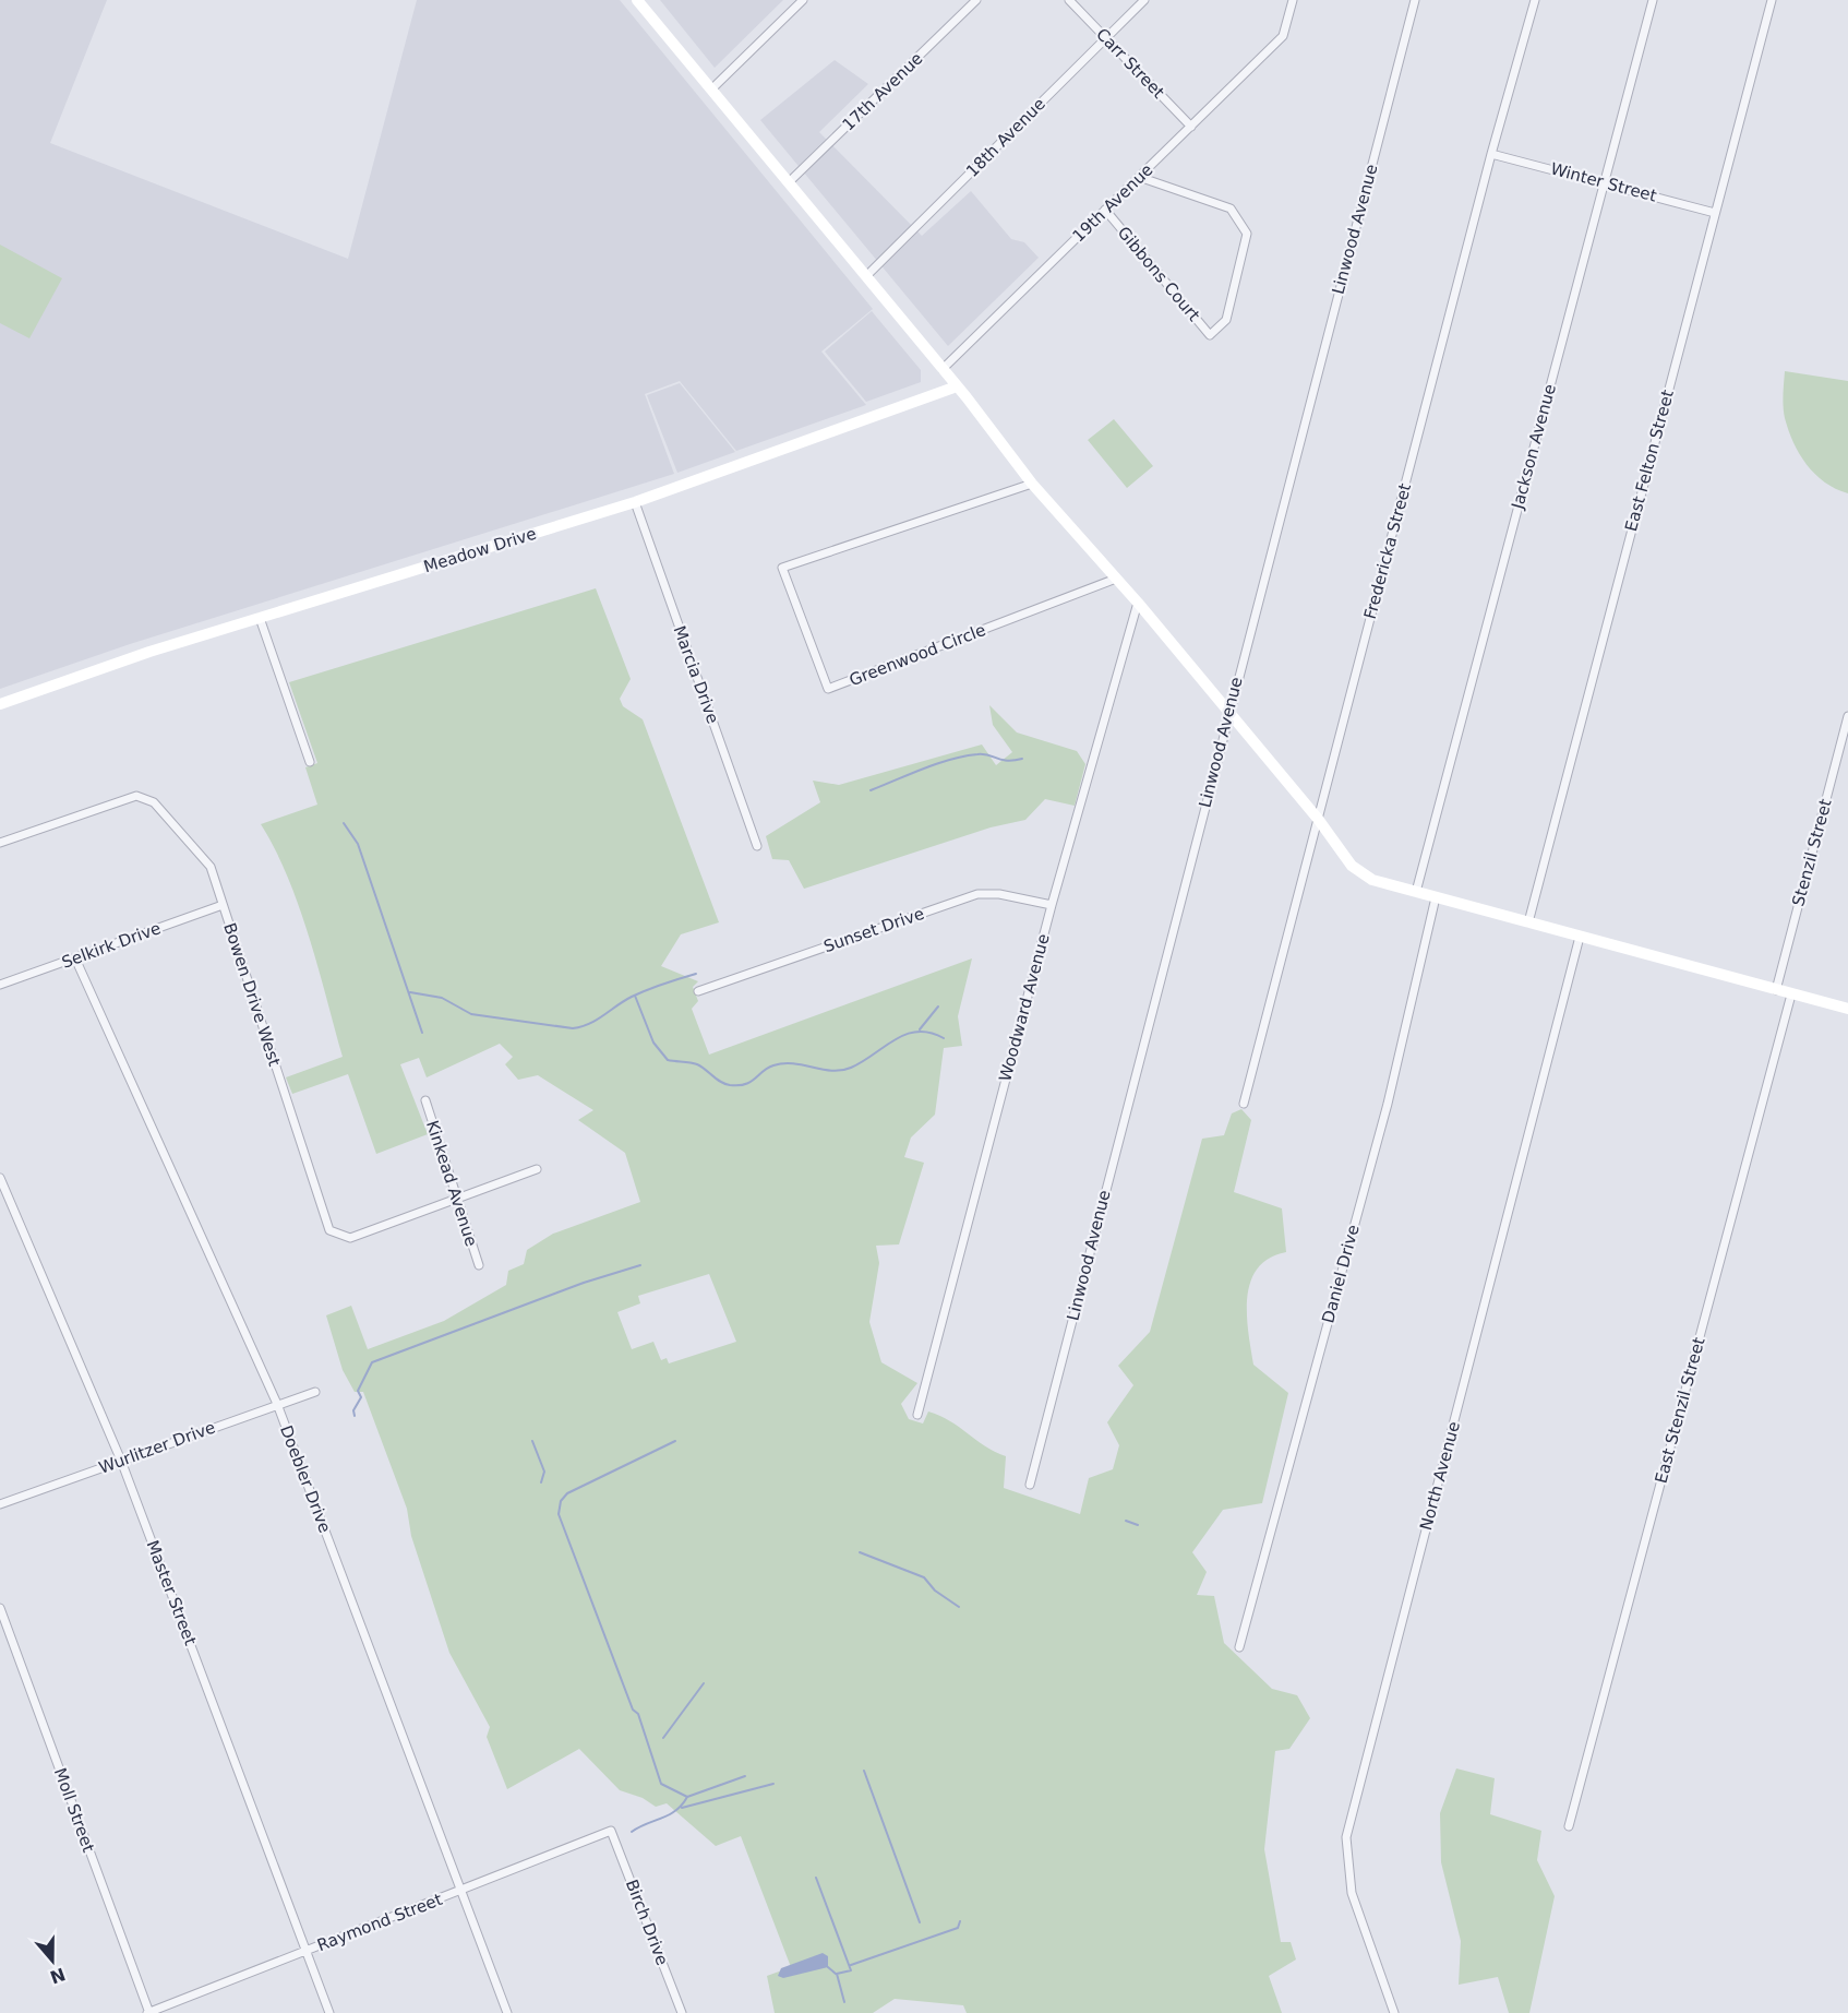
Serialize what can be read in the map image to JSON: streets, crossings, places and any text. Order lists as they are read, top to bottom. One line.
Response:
{"streets":{"street":["Carr Street","17th Avenue","18th Avenue","Winter Street","19th Avenue","Linwood Avenue","Gibbons Court","Jackson Avenue","East Felton Street","Meadow Drive","Fredericka Street","Greenwood Circle","Marcia Drive","Stenzil Street","Sunset Drive","Selkirk Drive","Bowen Drive West","Woodward Avenue","Kinkead Avenue","Daniel Drive","East Stenzil Street","Wurlitzer Drive","North Avenue","Doebler Drive","Master Street","Moll Street","Raymond Street","Birch Drive"]},"crossings":[["Carr Street","18th Avenue"],["Carr Street","19th Avenue"],["Winter Street","Jackson Avenue"],["Winter Street","East Felton Street"],["Winter Street","Fredericka Street"],["19th Avenue","Gibbons Court"],["Meadow Drive","Marcia Drive"],["Sunset Drive","Woodward Avenue"],["Selkirk Drive","Bowen Drive West"],["Selkirk Drive","Doebler Drive"],["Bowen Drive West","Kinkead Avenue"],["Wurlitzer Drive","Doebler Drive"],["Wurlitzer Drive","Master Street"],["Doebler Drive","Raymond Street"],["Master Street","Raymond Street"],["Moll Street","Raymond Street"],["Raymond Street","Birch Drive"]],"north":"bottom"}
